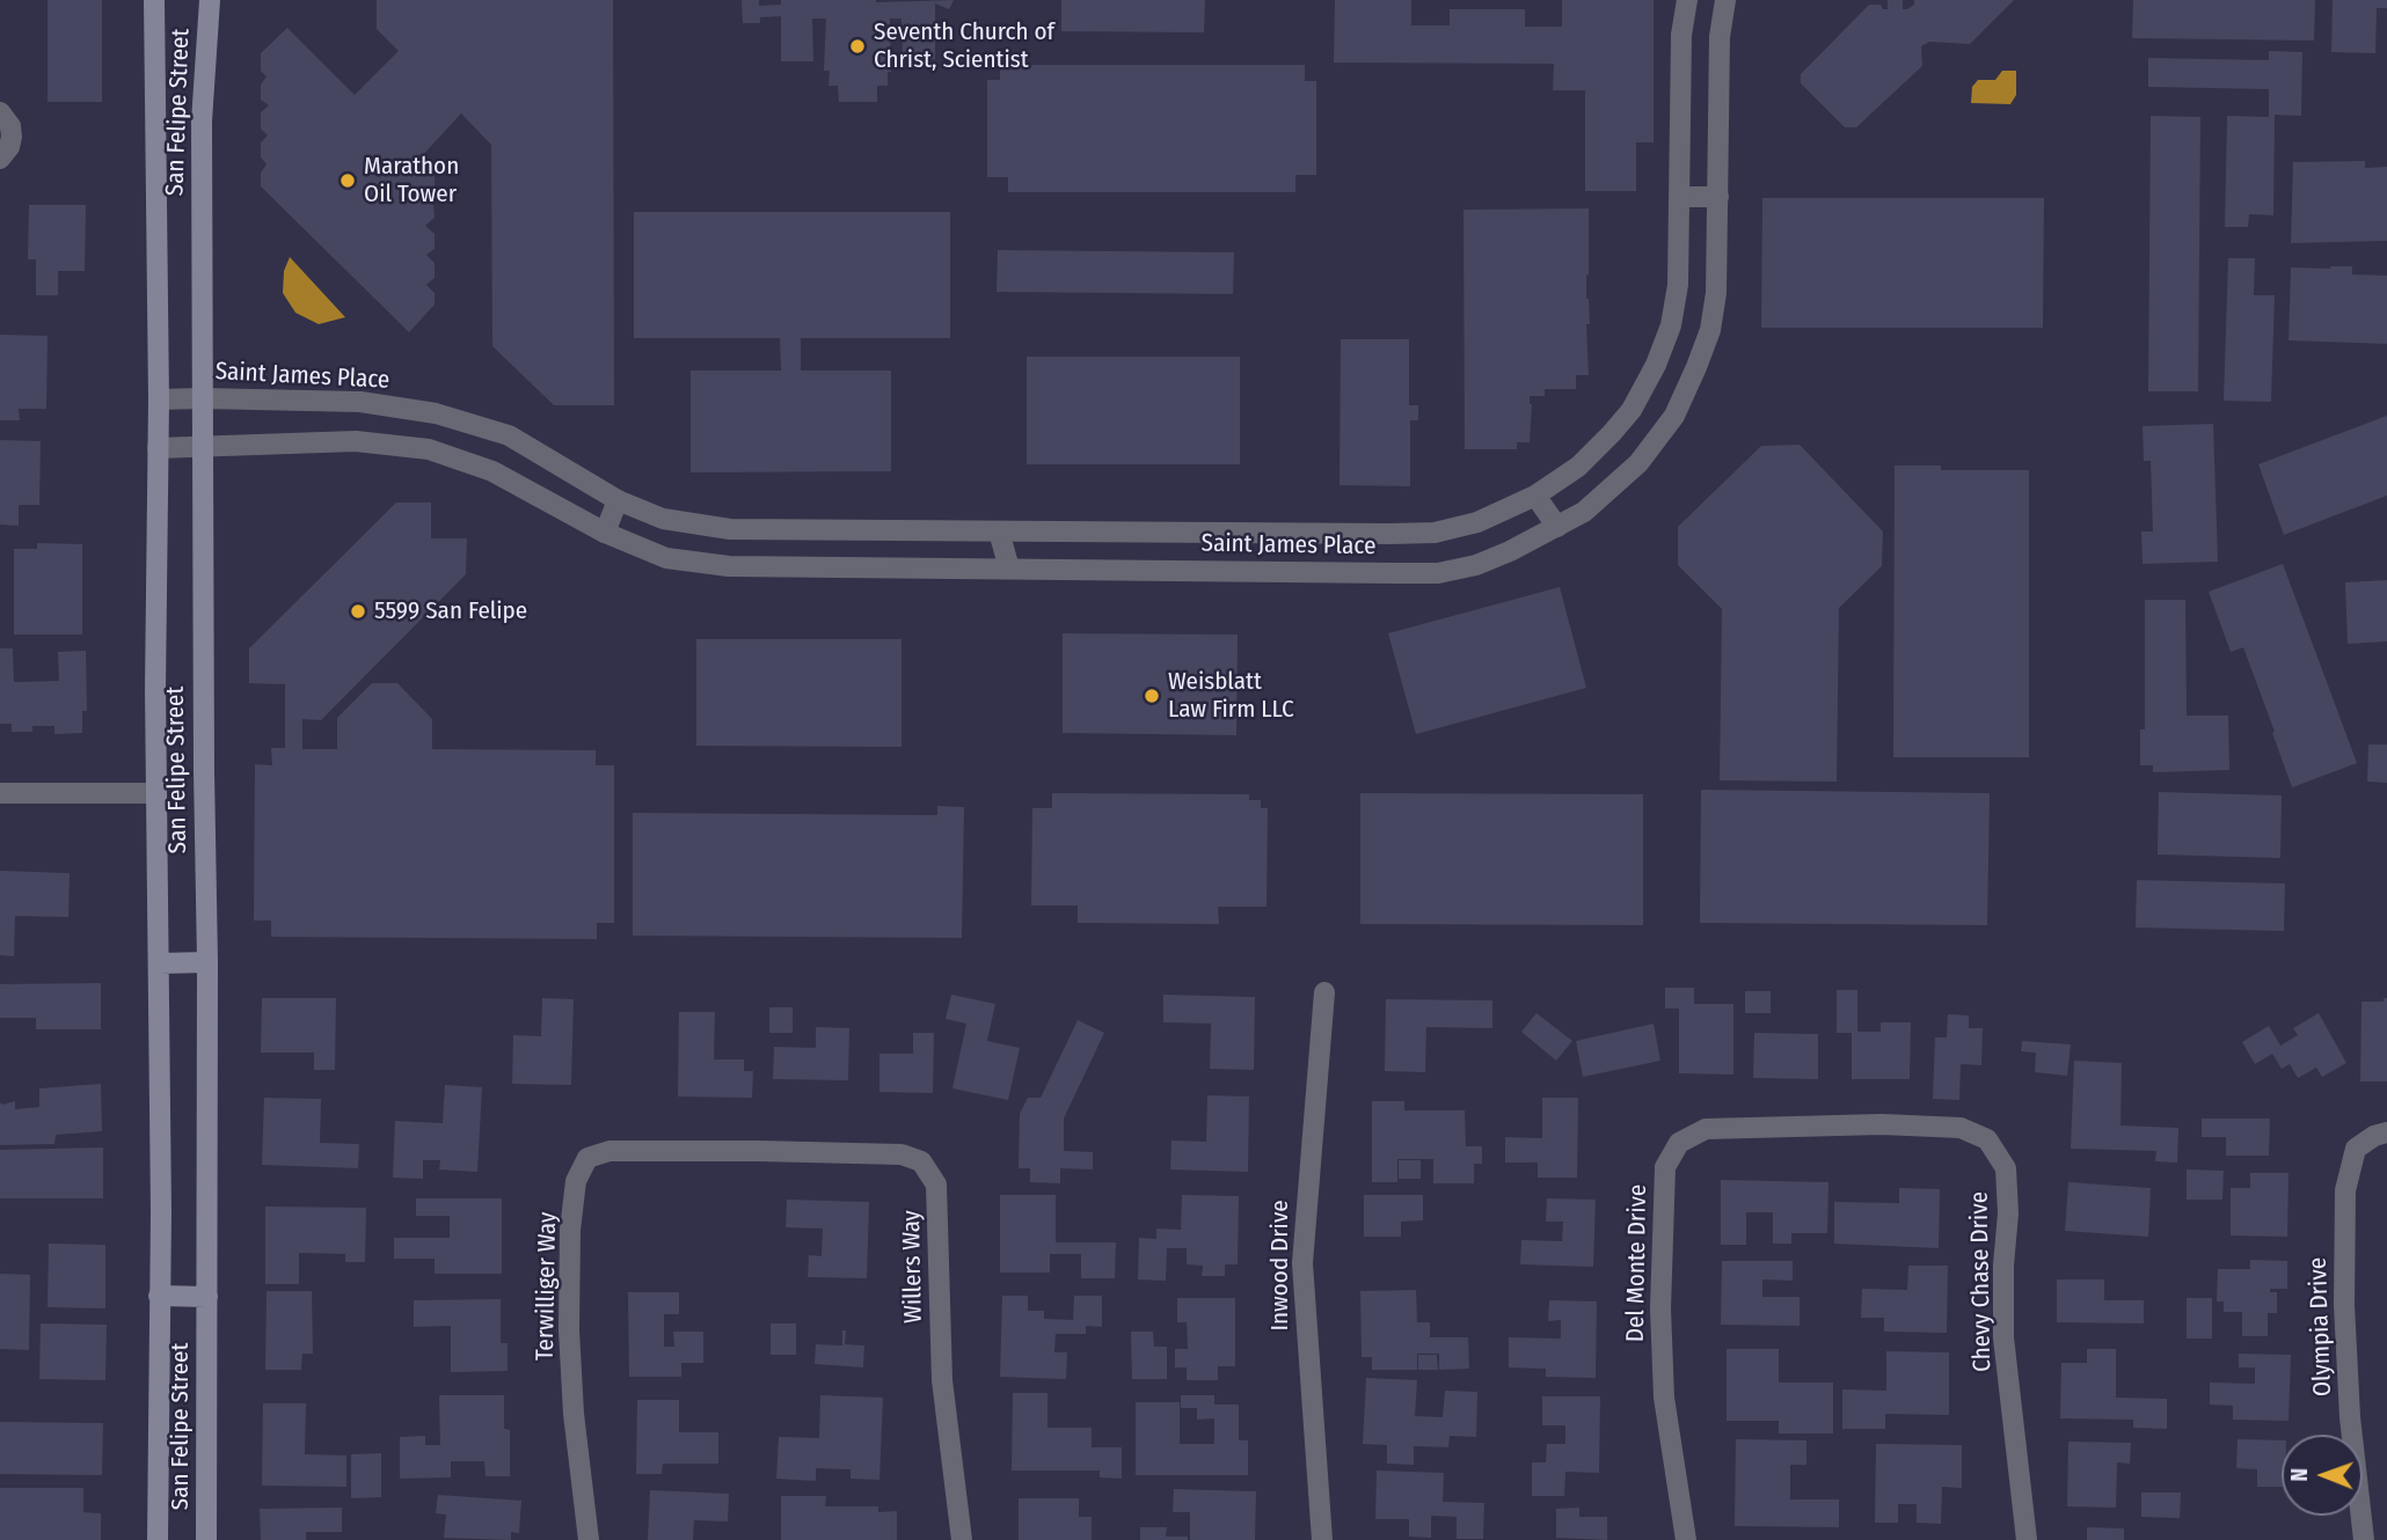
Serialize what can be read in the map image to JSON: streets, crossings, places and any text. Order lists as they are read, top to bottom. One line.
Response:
{"streets":{"main road":["San Felipe Street"],"street":["Saint James Place","Del Monte Drive","Inwood Drive","Willers Way","Chevy Chase Drive","Terwilliger Way","Olympia Drive"]},"crossings":[["San Felipe Street","Saint James Place"],["Del Monte Drive","Chevy Chase Drive"],["Willers Way","Terwilliger Way"]],"places":["Seventh Church of Christ, Scientist","Marathon Oil Tower","5599 San Felipe","Weisblatt Law Firm LLC"],"north":"left"}
